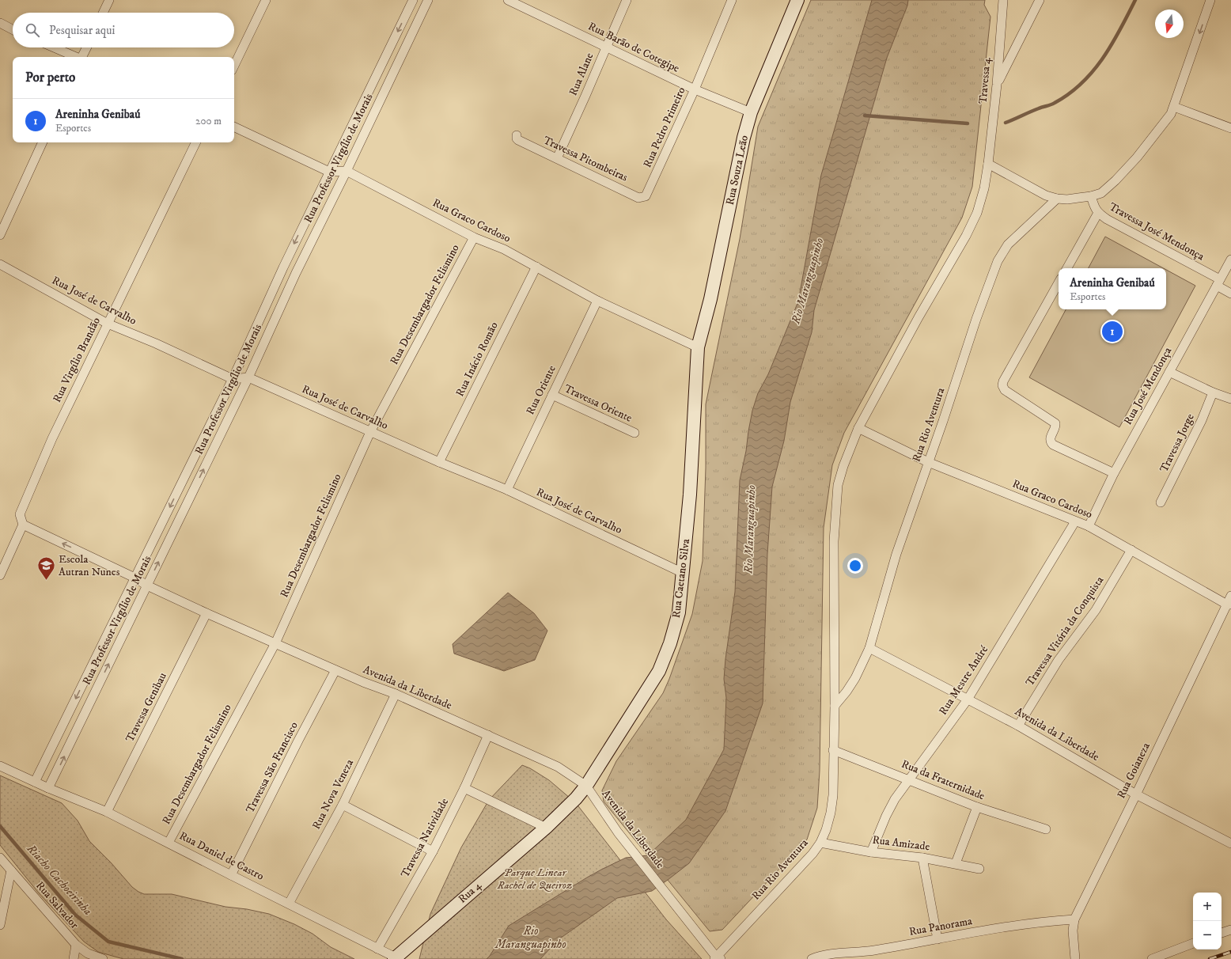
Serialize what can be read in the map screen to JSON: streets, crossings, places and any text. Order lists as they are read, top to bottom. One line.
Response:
{"streets":{"main road":["Rua Souza Leão","Rua Caetano Silva","Rua 4"],"street":["Rua Barão de Cotegipe","Rua Alane","Travessa 4","Rua Pedro Primeiro","Rua Professor Virgílio de Morais","Travessa Pitombeiras","Rua Graco Cardoso","Travessa José Mendonça","Rua José de Carvalho","Rua Desembargador Felismino","Rua Inácio Romão","Rua Virgílio Brandão","Rua José Mendonça","Rua Oriente","Travessa Oriente","Rua Rio Aventura","Travessa Jorge","Travessa Vitória da Conquista","Rua Mestre André","Avenida da Liberdade","Travessa Genibau","Travessa São Francisco","Rua Goianeza","Rua da Fraternidade","Rua Nova Veneza","Travessa Natividade","Rua Amizade","Rua Daniel de Castro","Rua Salvador","Rua Panorama"]},"crossings":[["Rua Barão de Cotegipe","Rua Alane"],["Rua Barão de Cotegipe","Rua Pedro Primeiro"],["Rua Barão de Cotegipe","Rua Souza Leão"],["Rua Alane","Travessa Pitombeiras"],["Travessa 4","Rua Rio Aventura"],["Rua Pedro Primeiro","Travessa Pitombeiras"],["Rua Professor Virgílio de Morais","Rua Graco Cardoso"],["Rua Professor Virgílio de Morais","Rua José de Carvalho"],["Rua Professor Virgílio de Morais","Avenida da Liberdade"],["Rua Professor Virgílio de Morais","Rua Daniel de Castro"],["Rua Souza Leão","Rua Graco Cardoso"],["Rua Souza Leão","Rua Caetano Silva"],["Rua Graco Cardoso","Rua Desembargador Felismino"],["Rua Graco Cardoso","Rua Inácio Romão"],["Rua Graco Cardoso","Rua José Mendonça"],["Rua Graco Cardoso","Rua Oriente"],["Rua Graco Cardoso","Rua Rio Aventura"],["Rua Graco Cardoso","Rua Caetano Silva"],["Rua Graco Cardoso","Travessa Vitória da Conquista"],["Rua Graco Cardoso","Rua Mestre André"],["Rua Graco Cardoso","Rua Goianeza"],["Travessa José Mendonça","Rua José Mendonça"],["Rua José de Carvalho","Rua Desembargador Felismino"],["Rua José de Carvalho","Rua Inácio Romão"],["Rua José de Carvalho","Rua Virgílio Brandão"],["Rua José de Carvalho","Rua Oriente"],["Rua José de Carvalho","Rua Caetano Silva"],["Rua Desembargador Felismino","Avenida da Liberdade"],["Rua Desembargador Felismino","Rua Daniel de Castro"],["Rua Virgílio Brandão","Avenida da Liberdade"],["Rua Oriente","Travessa Oriente"],["Rua Rio Aventura","Avenida da Liberdade"],["Rua Rio Aventura","Rua da Fraternidade"],["Rua Rio Aventura","Rua Amizade"],["Rua Caetano Silva","Avenida da Liberdade"],["Rua Caetano Silva","Rua 4"],["Travessa Vitória da Conquista","Avenida da Liberdade"],["Rua Mestre André","Avenida da Liberdade"],["Rua Mestre André","Rua da Fraternidade"],["Rua Mestre André","Rua Amizade"],["Avenida da Liberdade","Travessa Genibau"],["Avenida da Liberdade","Travessa São Francisco"],["Avenida da Liberdade","Rua Goianeza"],["Avenida da Liberdade","Rua Nova Veneza"],["Avenida da Liberdade","Travessa Natividade"],["Avenida da Liberdade","Rua 4"],["Travessa Genibau","Rua Daniel de Castro"],["Travessa São Francisco","Rua Daniel de Castro"],["Rua Goianeza","Rua Panorama"],["Rua Nova Veneza","Rua Daniel de Castro"],["Travessa Natividade","Rua Daniel de Castro"],["Rua Daniel de Castro","Rua 4"]],"water":["Rio Maranguapinho","Riacho Cachoeirinha"],"parks":["Parque Linear Rachel de Queiroz"],"places":{"school or university":["Escola Autran Nunes"]},"north":"bottom","page":{"search":"Pesquisar aqui","heading":"Por perto","list":[{"mark":"1","name":"Areninha Genibaú","note":"Esportes","value":"200 m"}],"popup":["Areninha Genibaú","Esportes"],"pins":"1","map_buttons":["+","−"]}}
